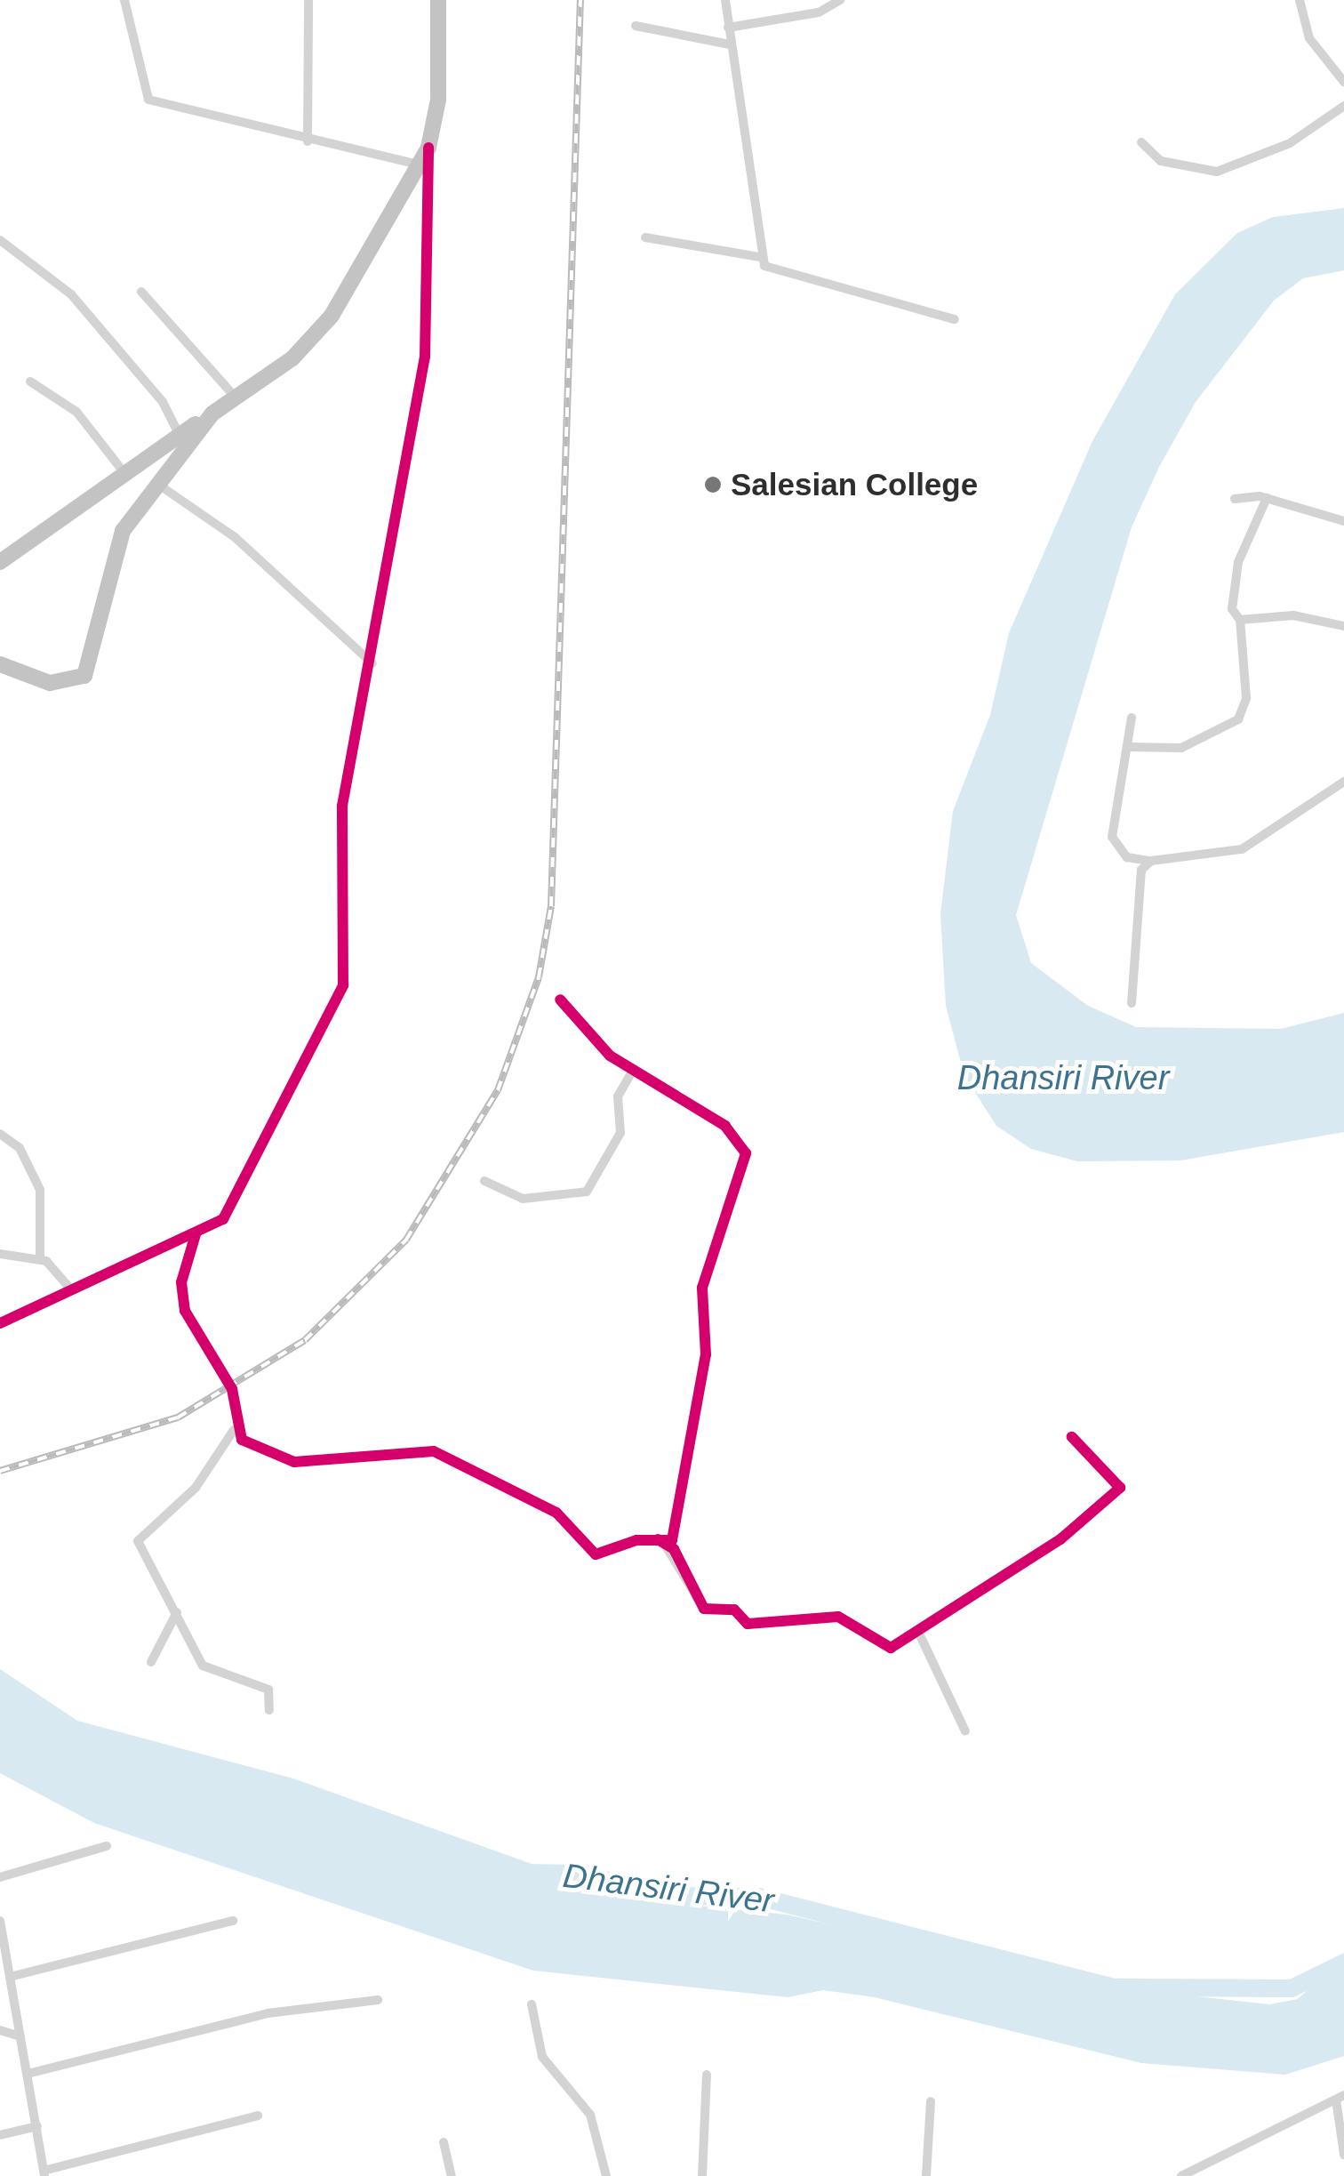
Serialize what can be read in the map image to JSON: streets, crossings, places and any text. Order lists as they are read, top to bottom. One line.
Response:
{"water":["Dhansiri River"],"places":["Salesian College"]}
